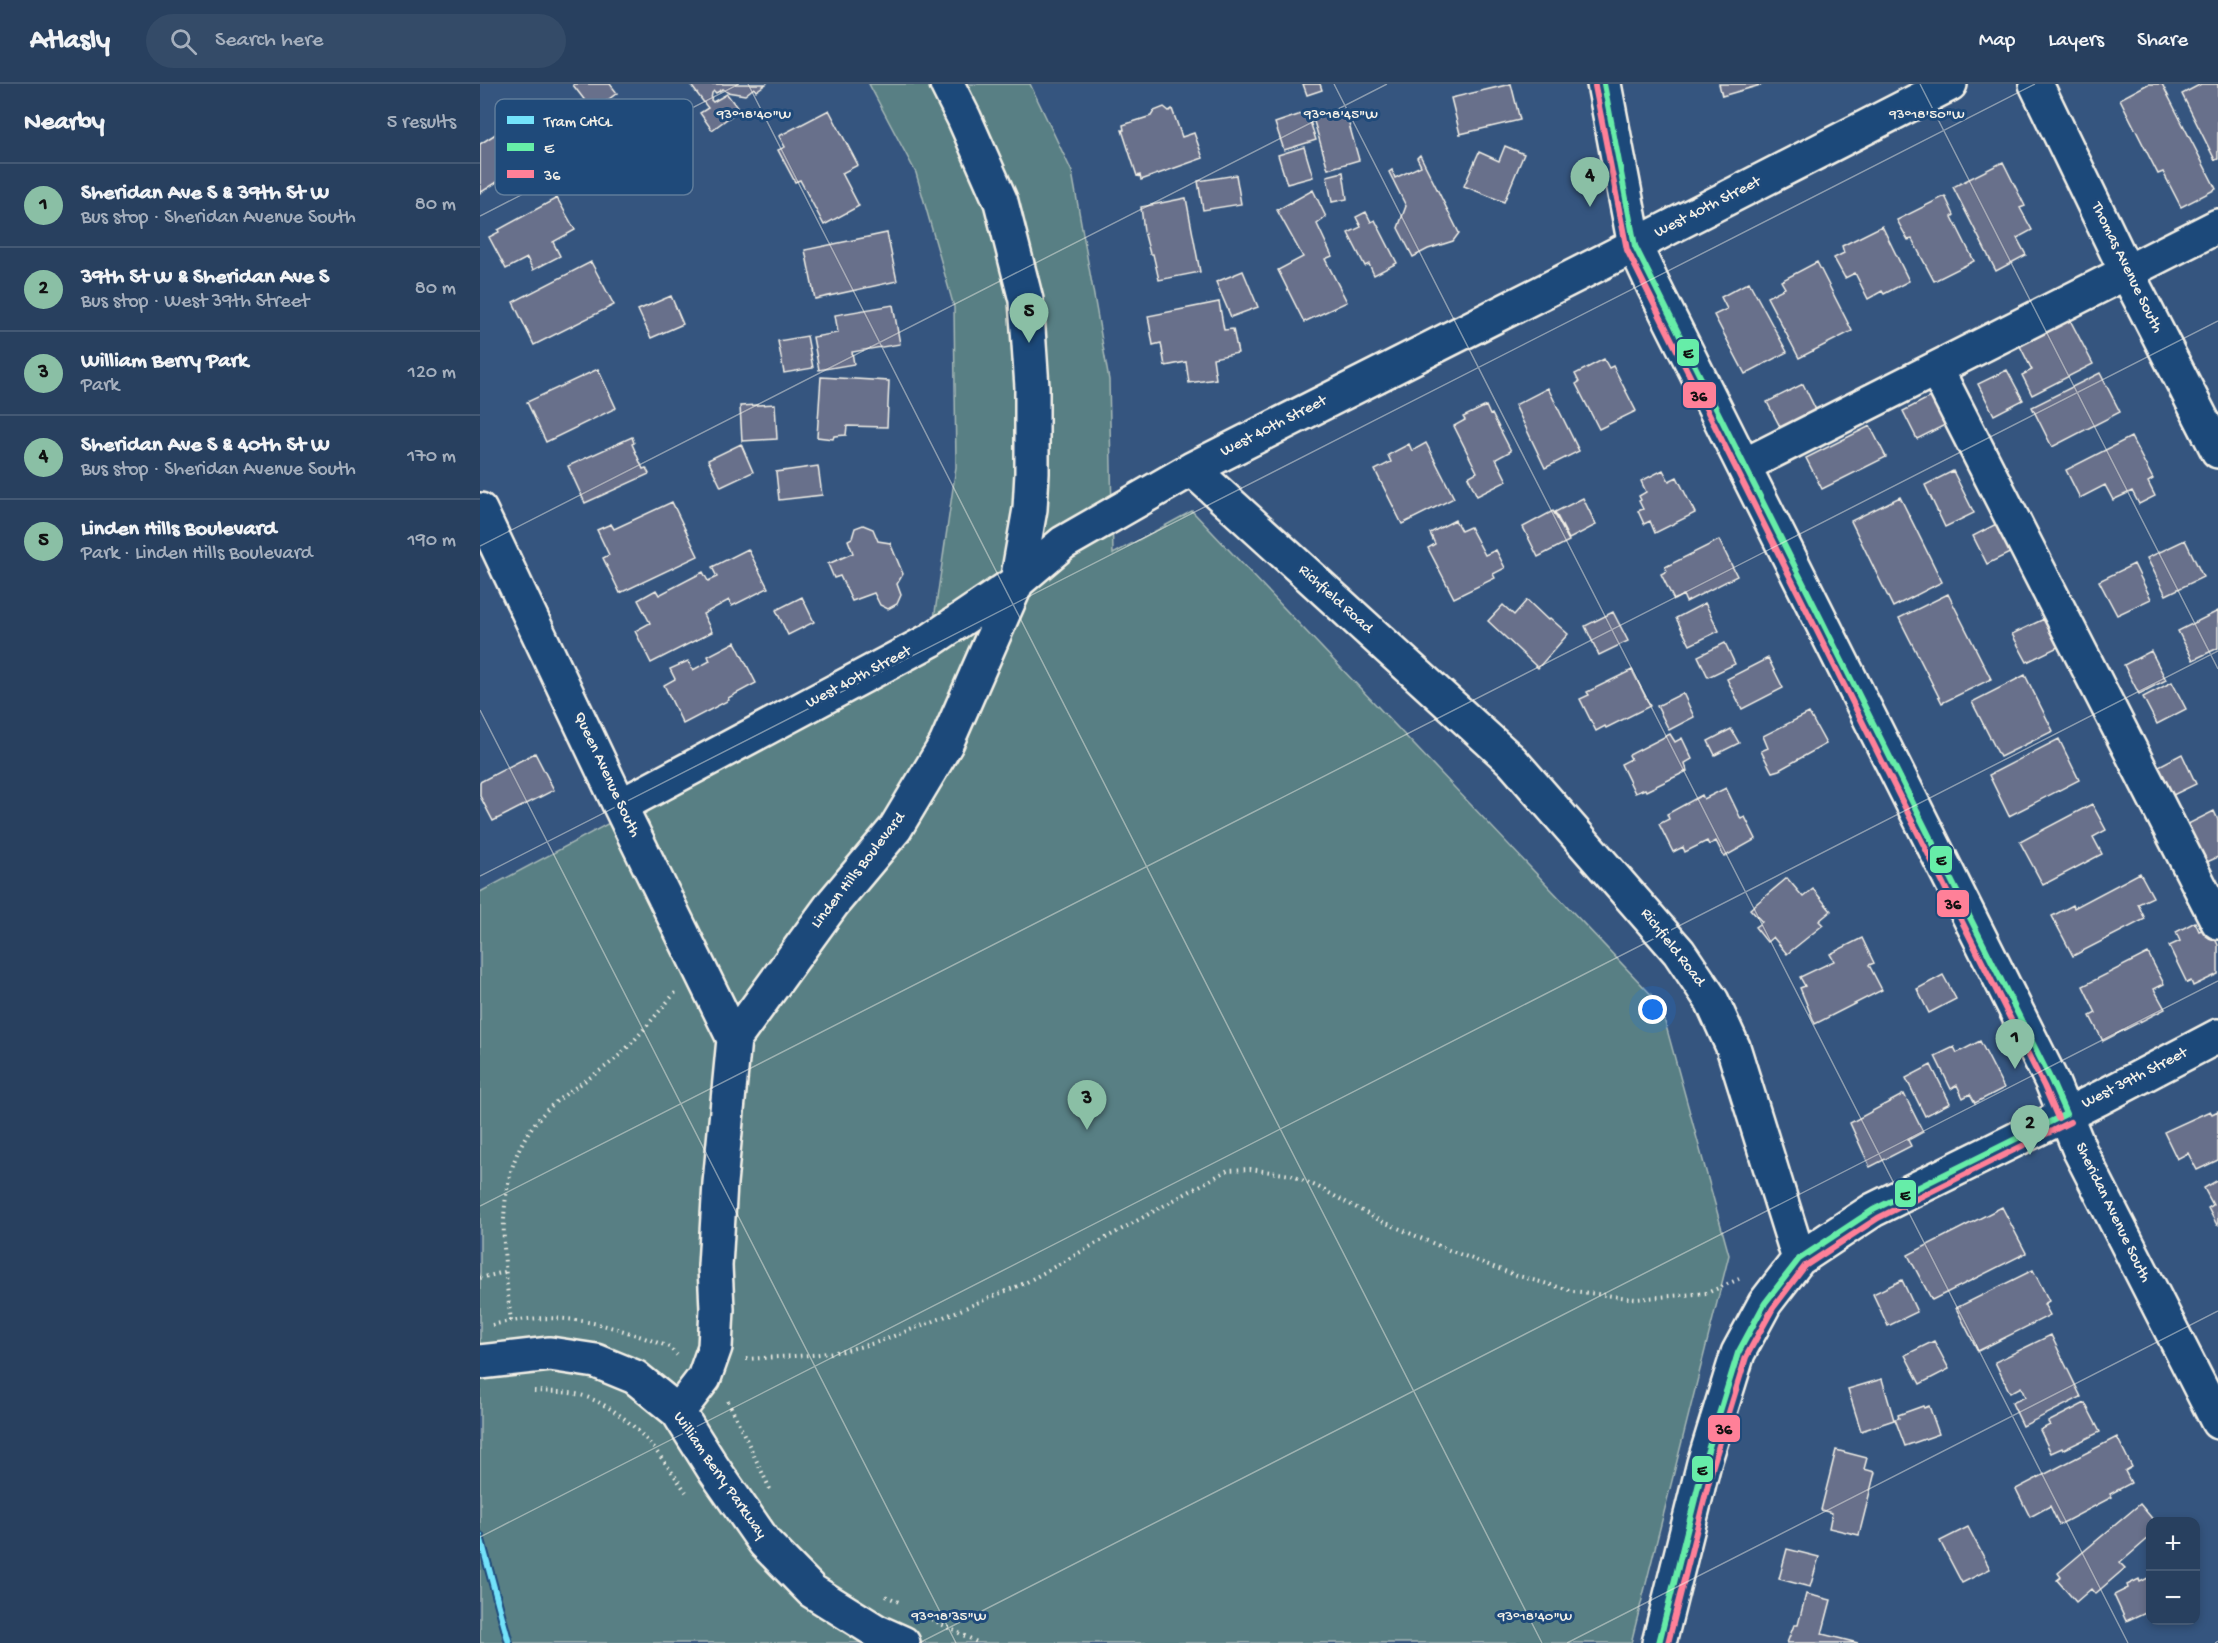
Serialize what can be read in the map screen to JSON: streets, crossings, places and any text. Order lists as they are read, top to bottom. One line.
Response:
{"streets":{"street":["West 40th Street","Thomas Avenue South","Richfield Road","Queen Avenue South","Linden Hills Boulevard","West 39th Street","Sheridan Avenue South","William Berry Parkway"]},"crossings":[["West 40th Street","Richfield Road"],["West 40th Street","Queen Avenue South"],["West 40th Street","Linden Hills Boulevard"],["West 40th Street","Sheridan Avenue South"],["Richfield Road","West 39th Street"],["Queen Avenue South","Linden Hills Boulevard"],["West 39th Street","Sheridan Avenue South"]],"lines":["transit line E","transit line 36","tram line CHCL"],"legend":["Tram CHCL","E","36"],"page":{"header":"Atlasly","search":"Search here","nav":["Map","Layers","Share"],"heading":["Nearby","5 results"],"pins":["4","5","1","3","2"],"list":[{"mark":"1","name":"Sheridan Ave S & 39th St W","note":"Bus stop · Sheridan Avenue South","value":"80 m"},{"mark":"2","name":"39th St W & Sheridan Ave S","note":"Bus stop · West 39th Street","value":"80 m"},{"mark":"3","name":"William Berry Park","note":"Park","value":"120 m"},{"mark":"4","name":"Sheridan Ave S & 40th St W","note":"Bus stop · Sheridan Avenue South","value":"170 m"},{"mark":"5","name":"Linden Hills Boulevard","note":"Park · Linden Hills Boulevard","value":"190 m"}],"map_buttons":["+","−"]},"coordinates":["93°18'40\"W","93°18'45\"W","93°18'50\"W","93°18'35\"W"]}
